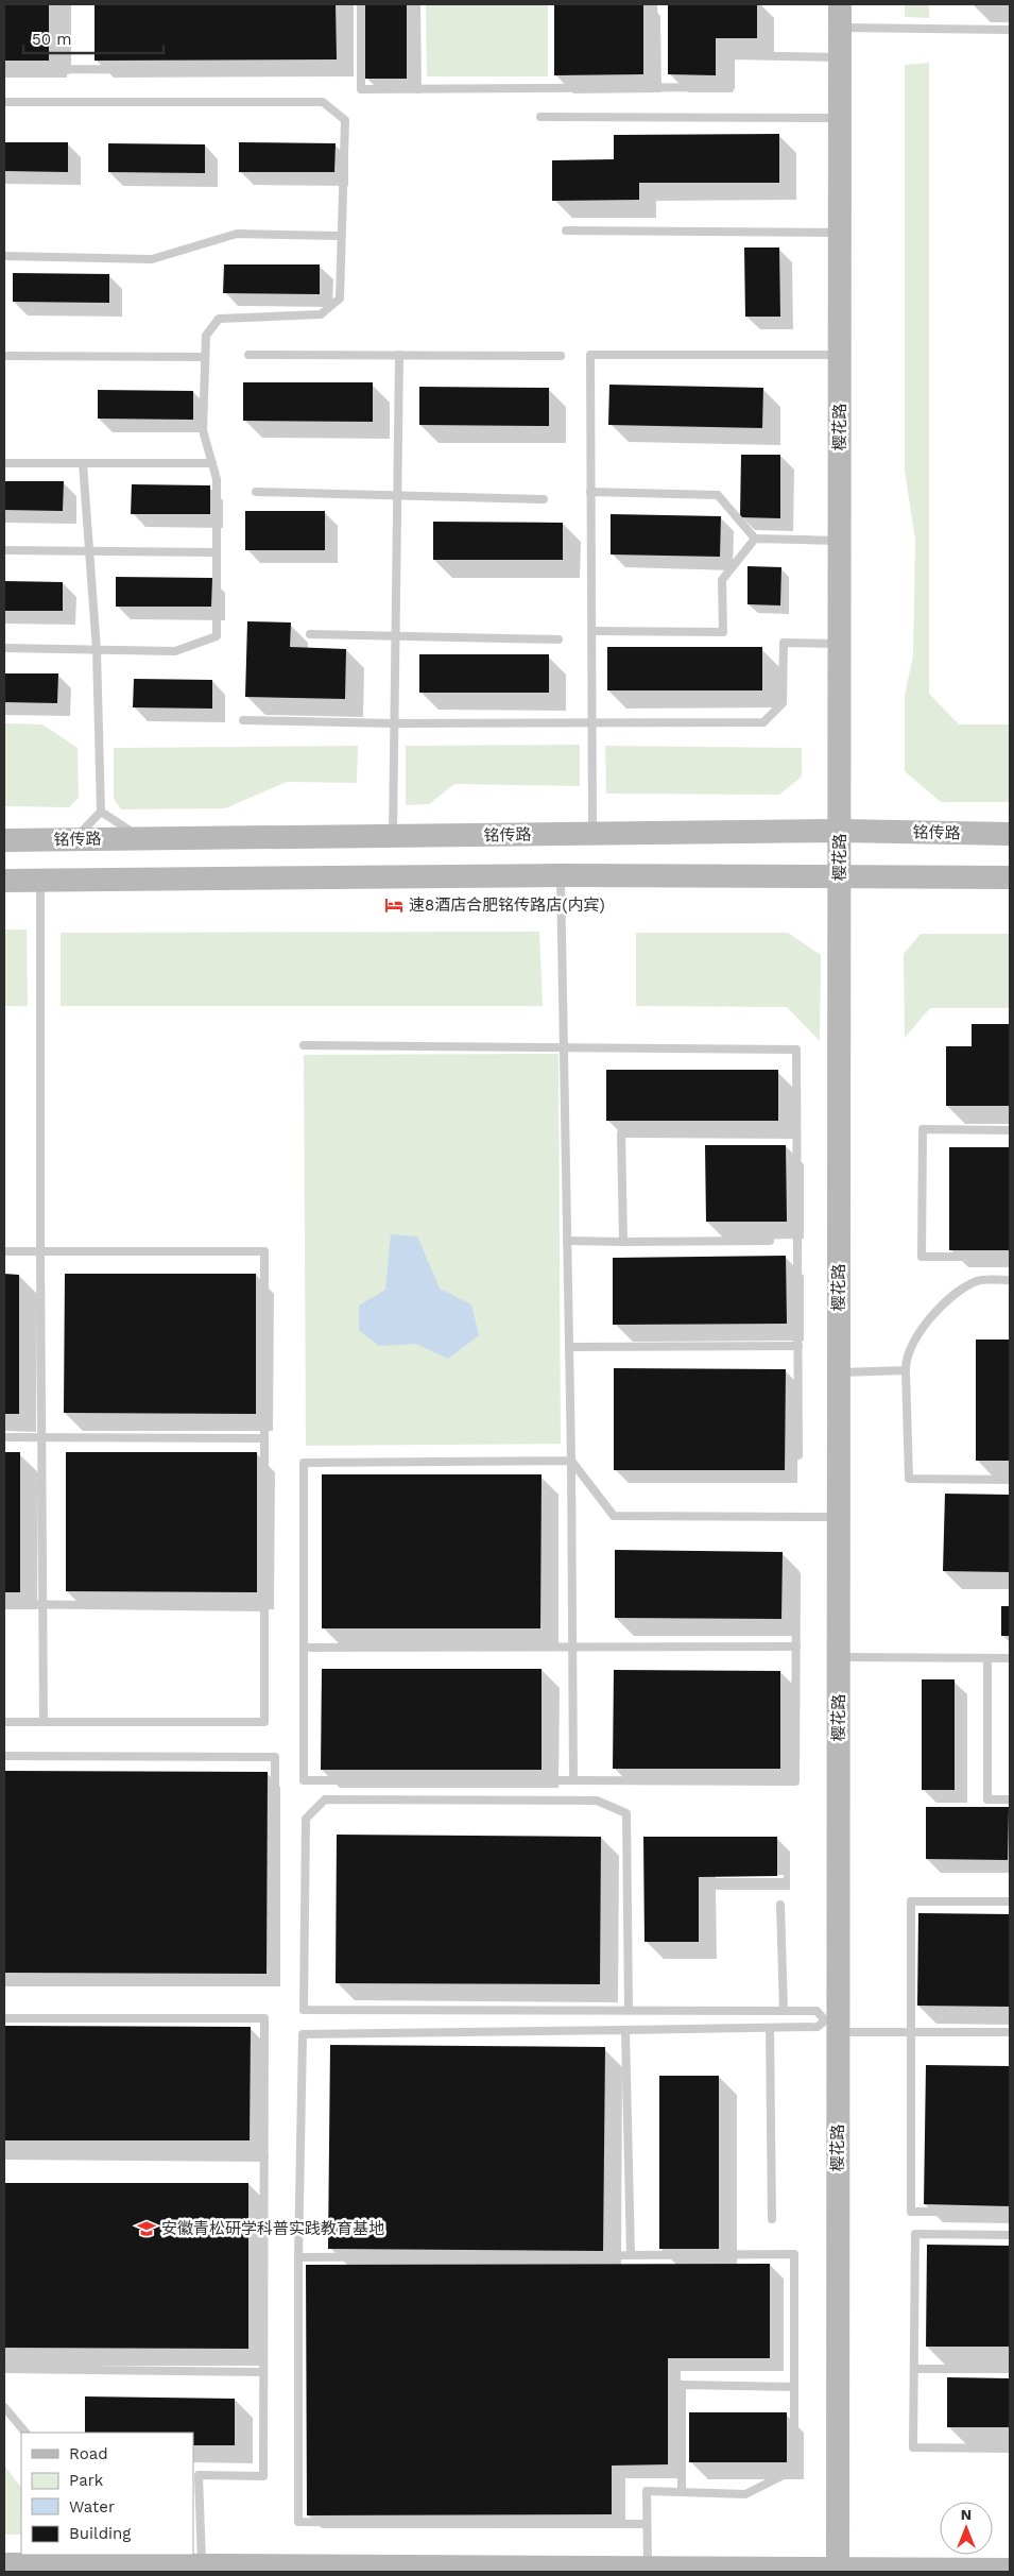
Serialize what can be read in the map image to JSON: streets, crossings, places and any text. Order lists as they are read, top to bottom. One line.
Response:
{"streets":{"main road":["樱花路","铭传路"]},"crossings":[["樱花路","铭传路"]],"places":{"hotel":["速8酒店合肥铭传路店(内宾)"],"school or university":["安徽青松研学科普实践教育基地"]},"legend":["Road","Park","Water","Building"],"scale_bar":"50 m","north":"top"}
